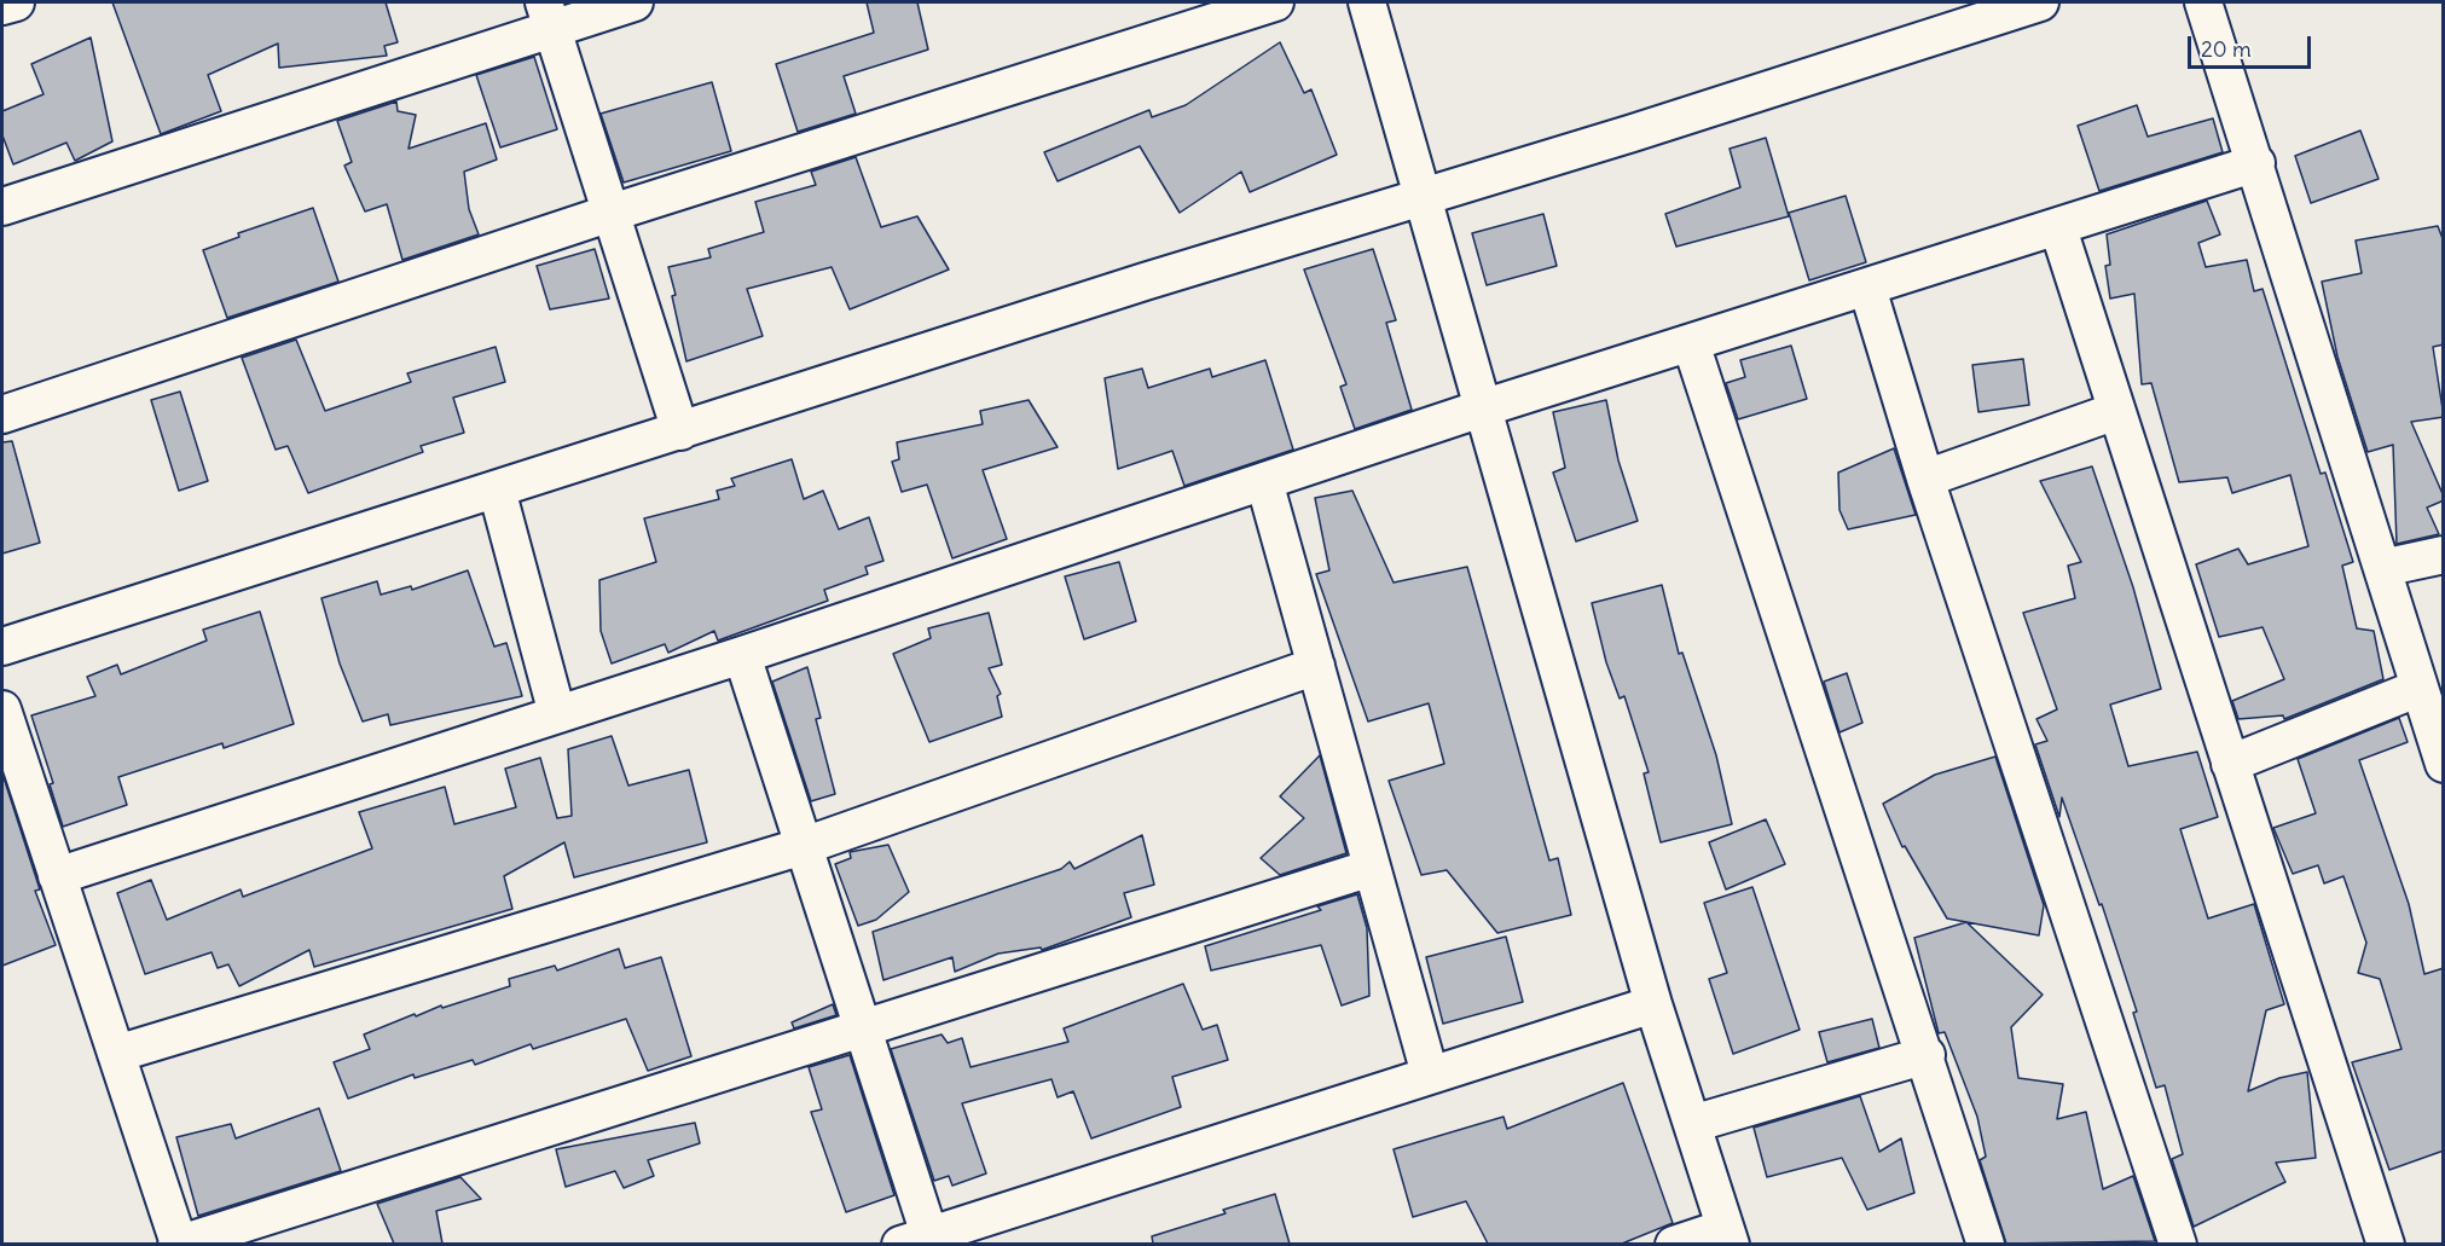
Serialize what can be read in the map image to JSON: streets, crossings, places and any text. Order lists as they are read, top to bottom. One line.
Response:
{"scale_bar":"20 m"}
